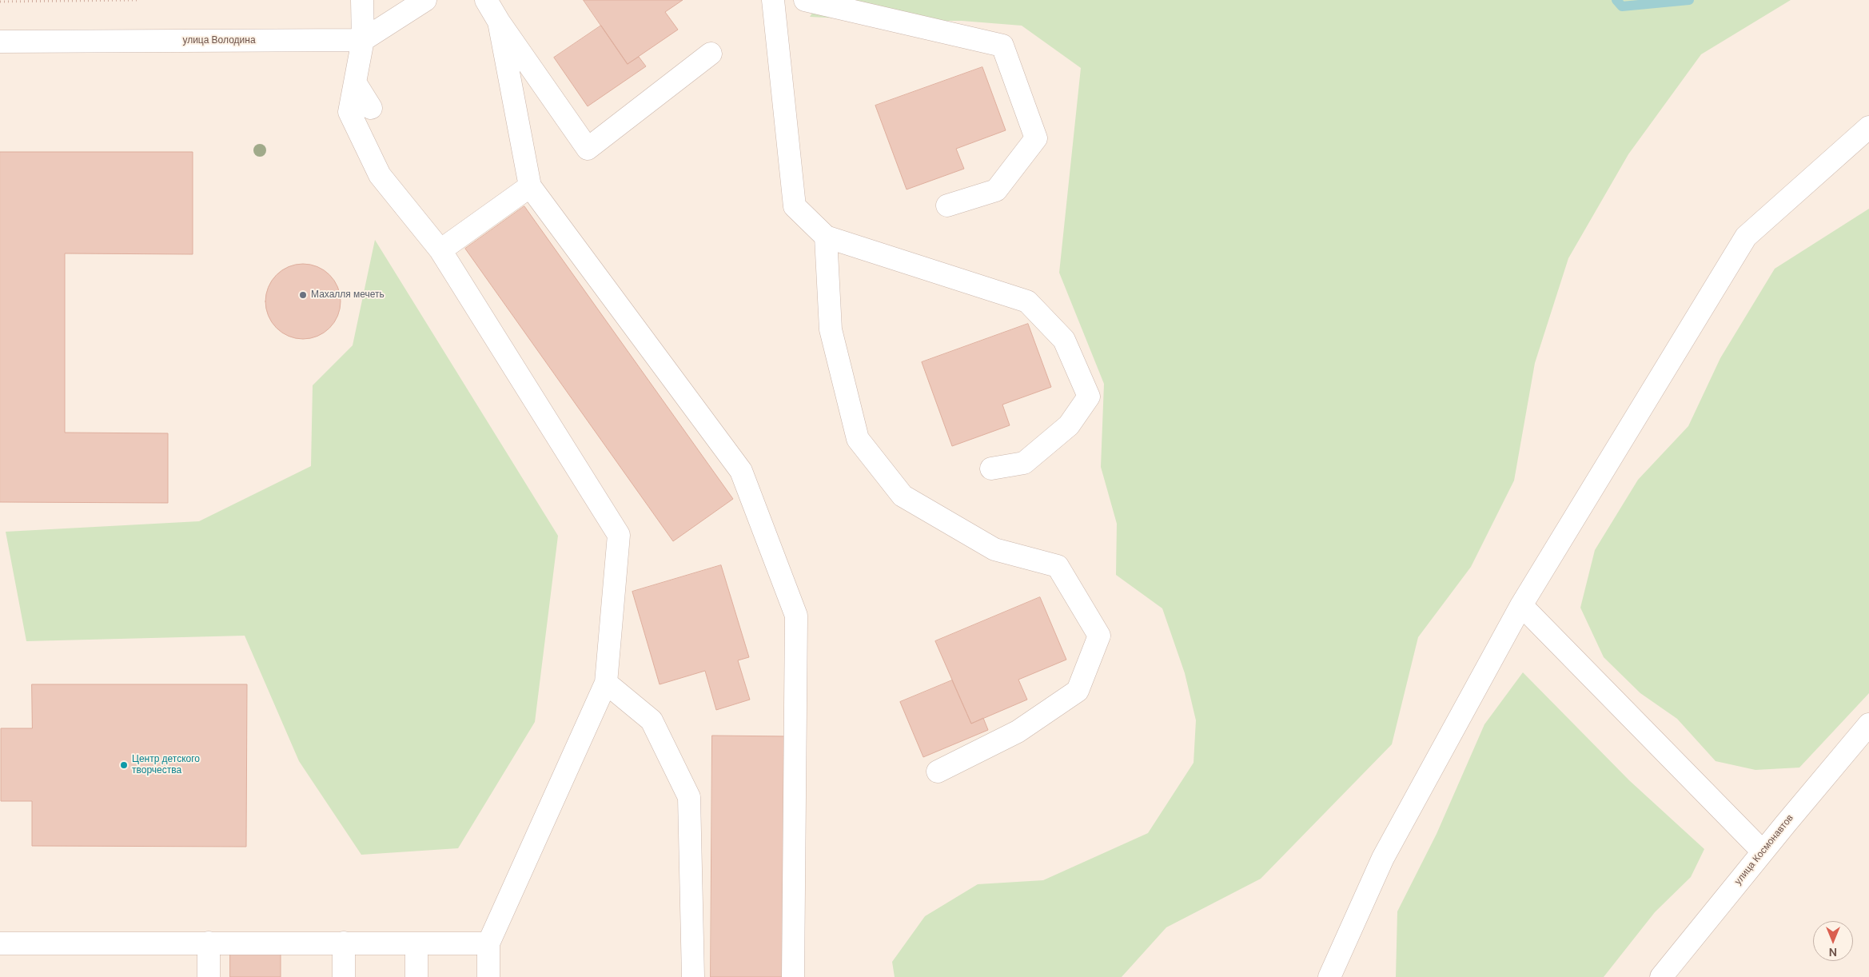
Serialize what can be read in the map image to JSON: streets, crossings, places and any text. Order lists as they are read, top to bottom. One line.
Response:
{"streets":{"street":["улица Володина","улица Космонавтов"]},"places":["Махалля мечеть","Центр детского творчества"],"north":"bottom"}
